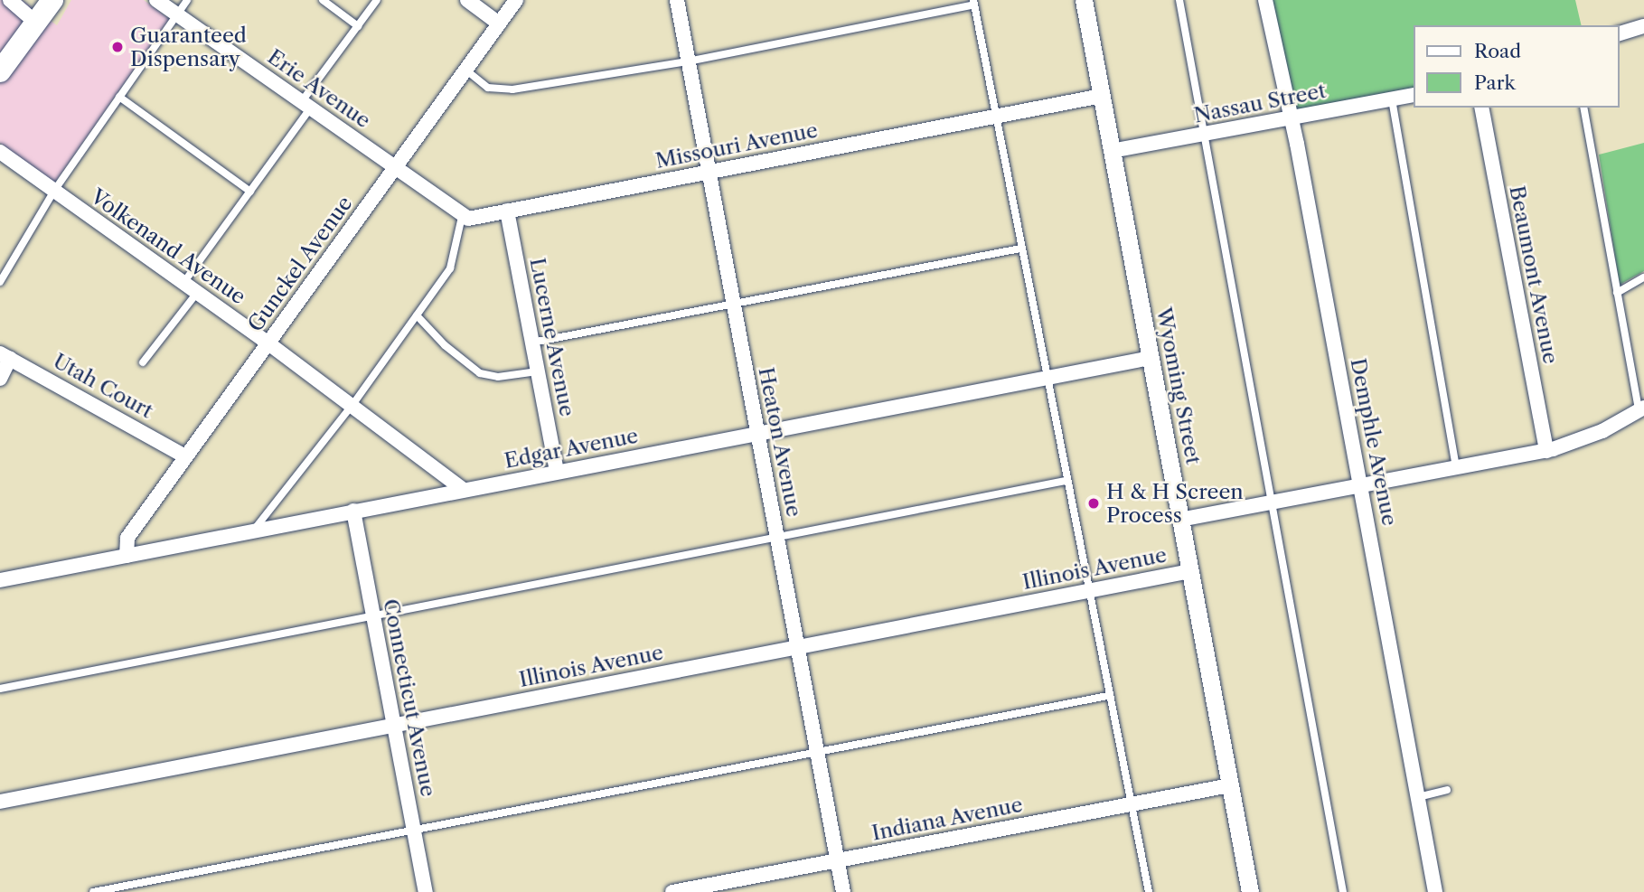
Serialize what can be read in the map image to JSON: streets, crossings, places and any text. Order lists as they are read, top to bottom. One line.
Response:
{"streets":{"street":["Erie Avenue","Nassau Street","Missouri Avenue","Volkenand Avenue","Gunckel Avenue","Beaumont Avenue","Lucerne Avenue","Utah Court","Wyoming Street","Heaton Avenue","Demphle Avenue","Edgar Avenue","Illinois Avenue","Connecticut Avenue","Indiana Avenue"]},"crossings":[["Erie Avenue","Gunckel Avenue"],["Nassau Street","Wyoming Street"],["Nassau Street","Demphle Avenue"],["Missouri Avenue","Lucerne Avenue"],["Missouri Avenue","Wyoming Street"],["Missouri Avenue","Heaton Avenue"],["Volkenand Avenue","Gunckel Avenue"],["Volkenand Avenue","Edgar Avenue"],["Gunckel Avenue","Utah Court"],["Gunckel Avenue","Edgar Avenue"],["Lucerne Avenue","Edgar Avenue"],["Wyoming Street","Edgar Avenue"],["Wyoming Street","Illinois Avenue"],["Wyoming Street","Indiana Avenue"],["Heaton Avenue","Edgar Avenue"],["Heaton Avenue","Illinois Avenue"],["Heaton Avenue","Indiana Avenue"],["Edgar Avenue","Connecticut Avenue"],["Illinois Avenue","Connecticut Avenue"]],"places":["Guaranteed Dispensary","H & H Screen Process"],"legend":["Road","Park"]}
